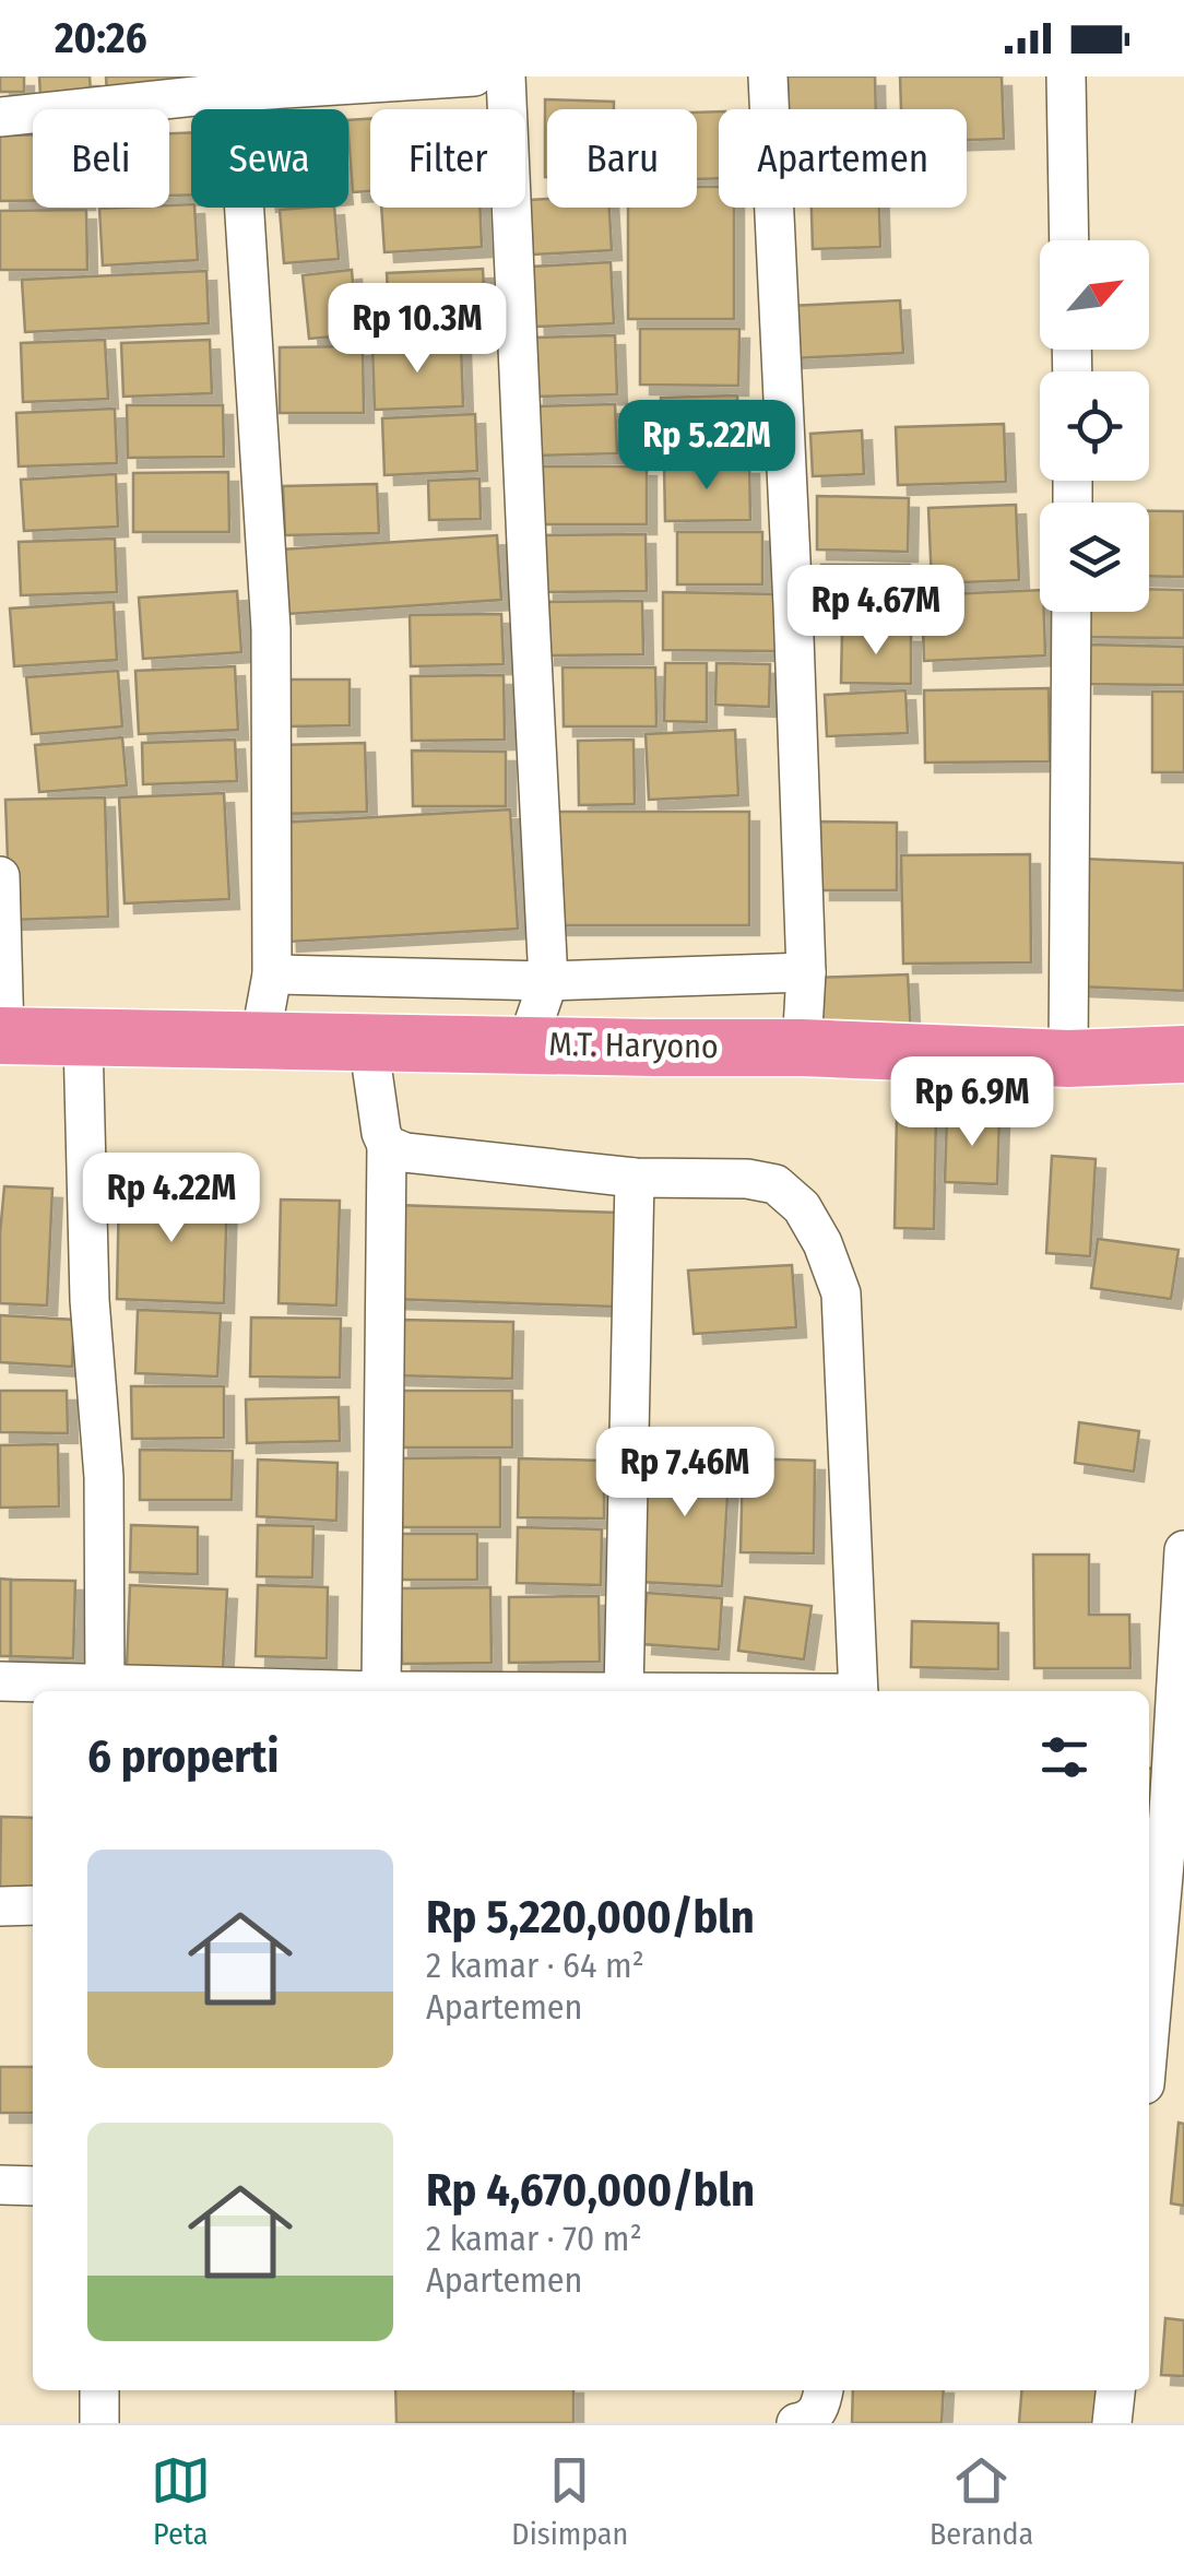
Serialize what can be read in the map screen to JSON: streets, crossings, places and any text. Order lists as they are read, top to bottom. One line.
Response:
{"streets":{"highway":["M.T. Haryono"]},"north":"top right","page":{"status":"20:26","chip":["Beli","Sewa","Filter","Baru","Apartemen"],"price":["Rp 10.3M","Rp 5.22M","Rp 4.67M","Rp 6.9M","Rp 4.22M","Rp 7.46M"],"heading":"6 properti","list":[{"name":"Rp 5,220,000/bln","note":"2 kamar · 64 m² · Apartemen"},{"name":"Rp 4,670,000/bln","note":"2 kamar · 70 m² · Apartemen"}],"tabs":["Peta","Disimpan","Beranda"]}}
